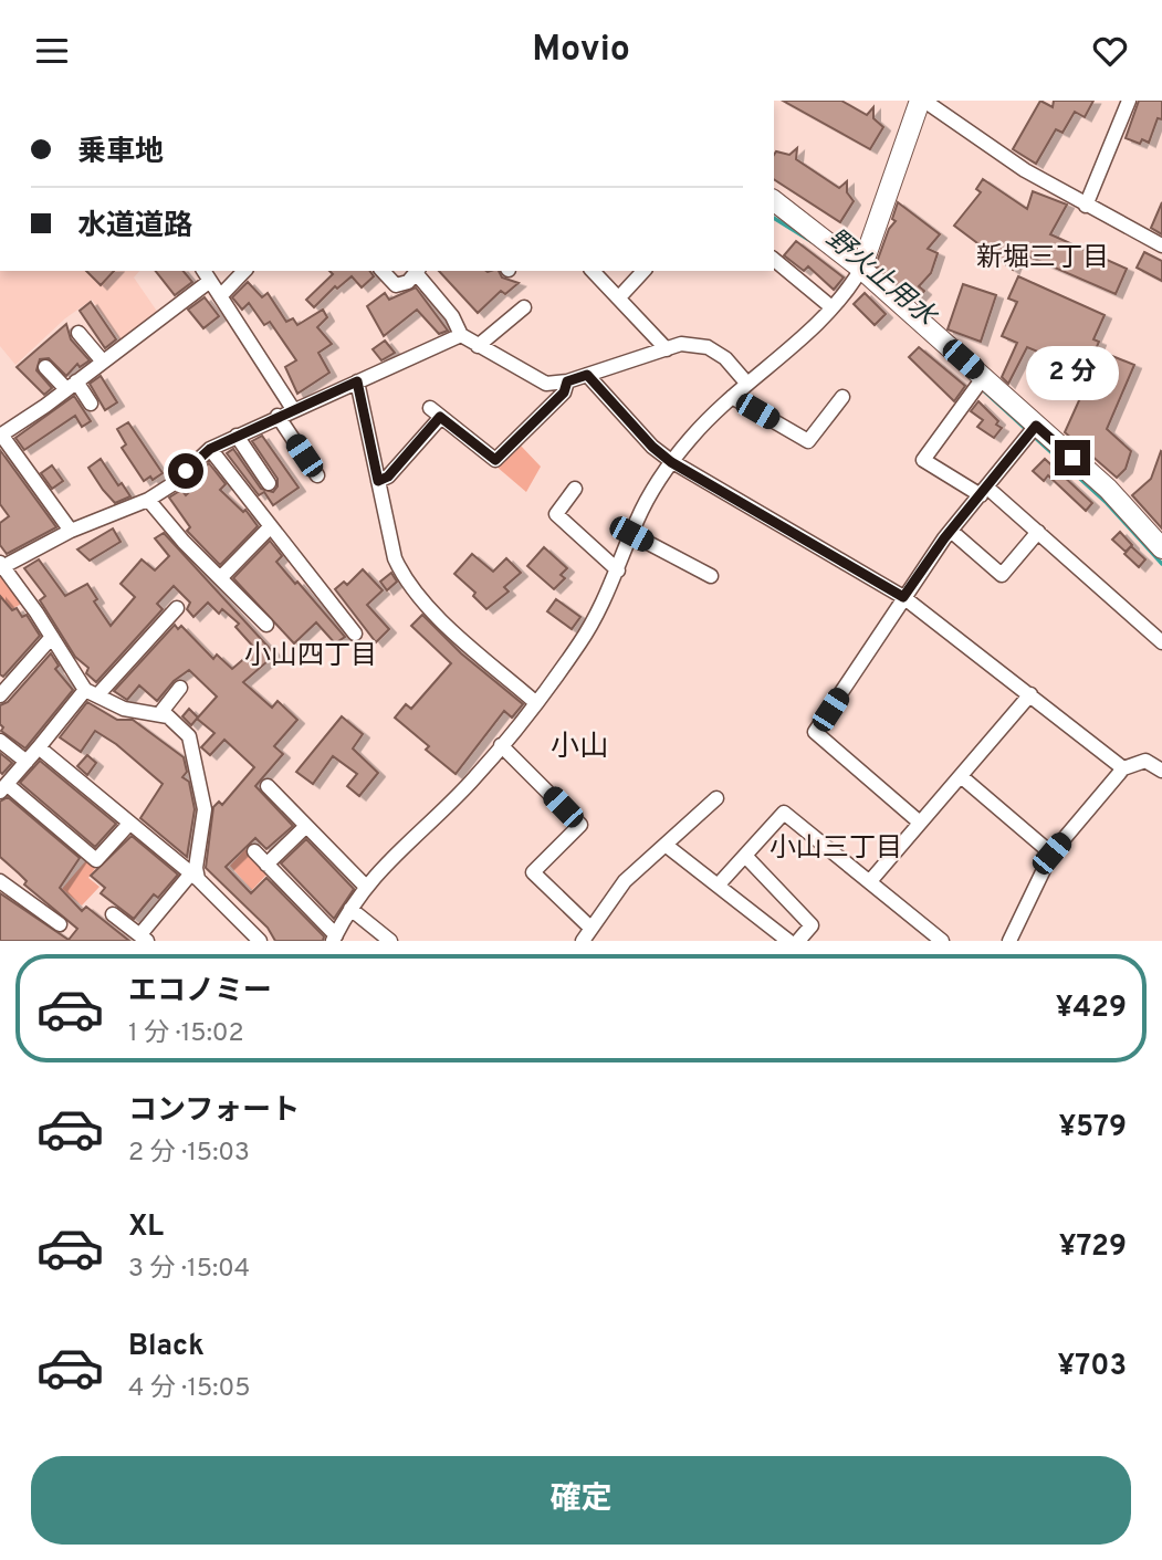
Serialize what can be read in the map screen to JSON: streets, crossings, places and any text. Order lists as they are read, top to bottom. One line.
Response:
{"districts":["新堀三丁目","小山四丁目","小山","小山三丁目"],"water":["野火止用水"],"page":{"header":"Movio","banner":["乗車地","水道道路"],"bubble":"2 分","list":[{"name":"エコノミー","note":"1 分 · 15:02","value":"¥429"},{"name":"コンフォート","note":"2 分 · 15:03","value":"¥579"},{"name":"XL","note":"3 分 · 15:04","value":"¥729"},{"name":"Black","note":"4 分 · 15:05","value":"¥703"}],"buttons":"確定"}}
